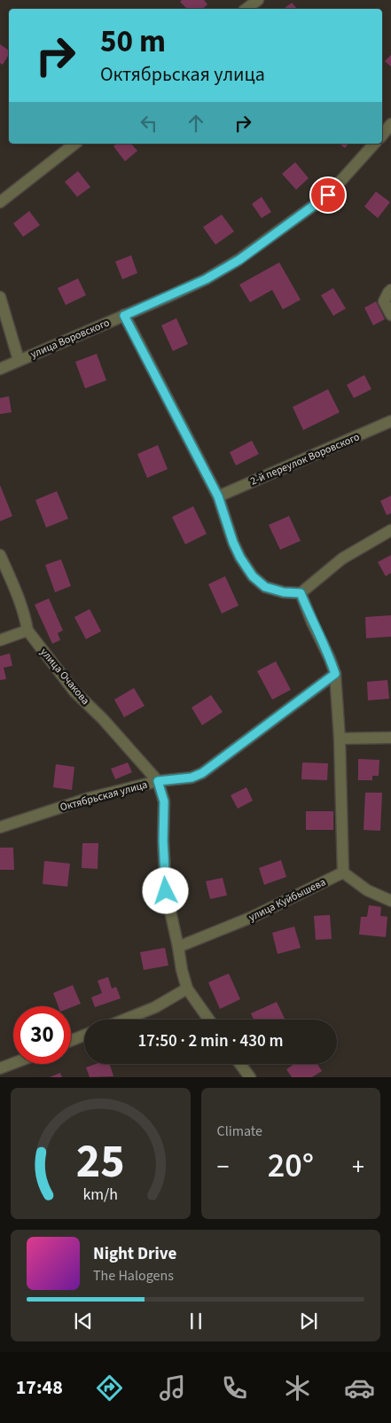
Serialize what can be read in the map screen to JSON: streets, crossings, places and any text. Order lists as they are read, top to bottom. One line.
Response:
{"streets":{"street":["улица Воровского","2-й переулок Воровского","улица Очакова","Октябрьская улица","улица Куйбышева"]},"crossings":[["улица Очакова","Октябрьская улица"]],"page":{"turn":["50 m","Октябрьская улица"],"limit":"30","trip":"17:50 · 2 min · 430 m","tile":"Climate","heat":["−","20°","+"],"song":["Night Drive","The Halogens"],"tabs":"17:48","gauge":["25","km/h"]}}
